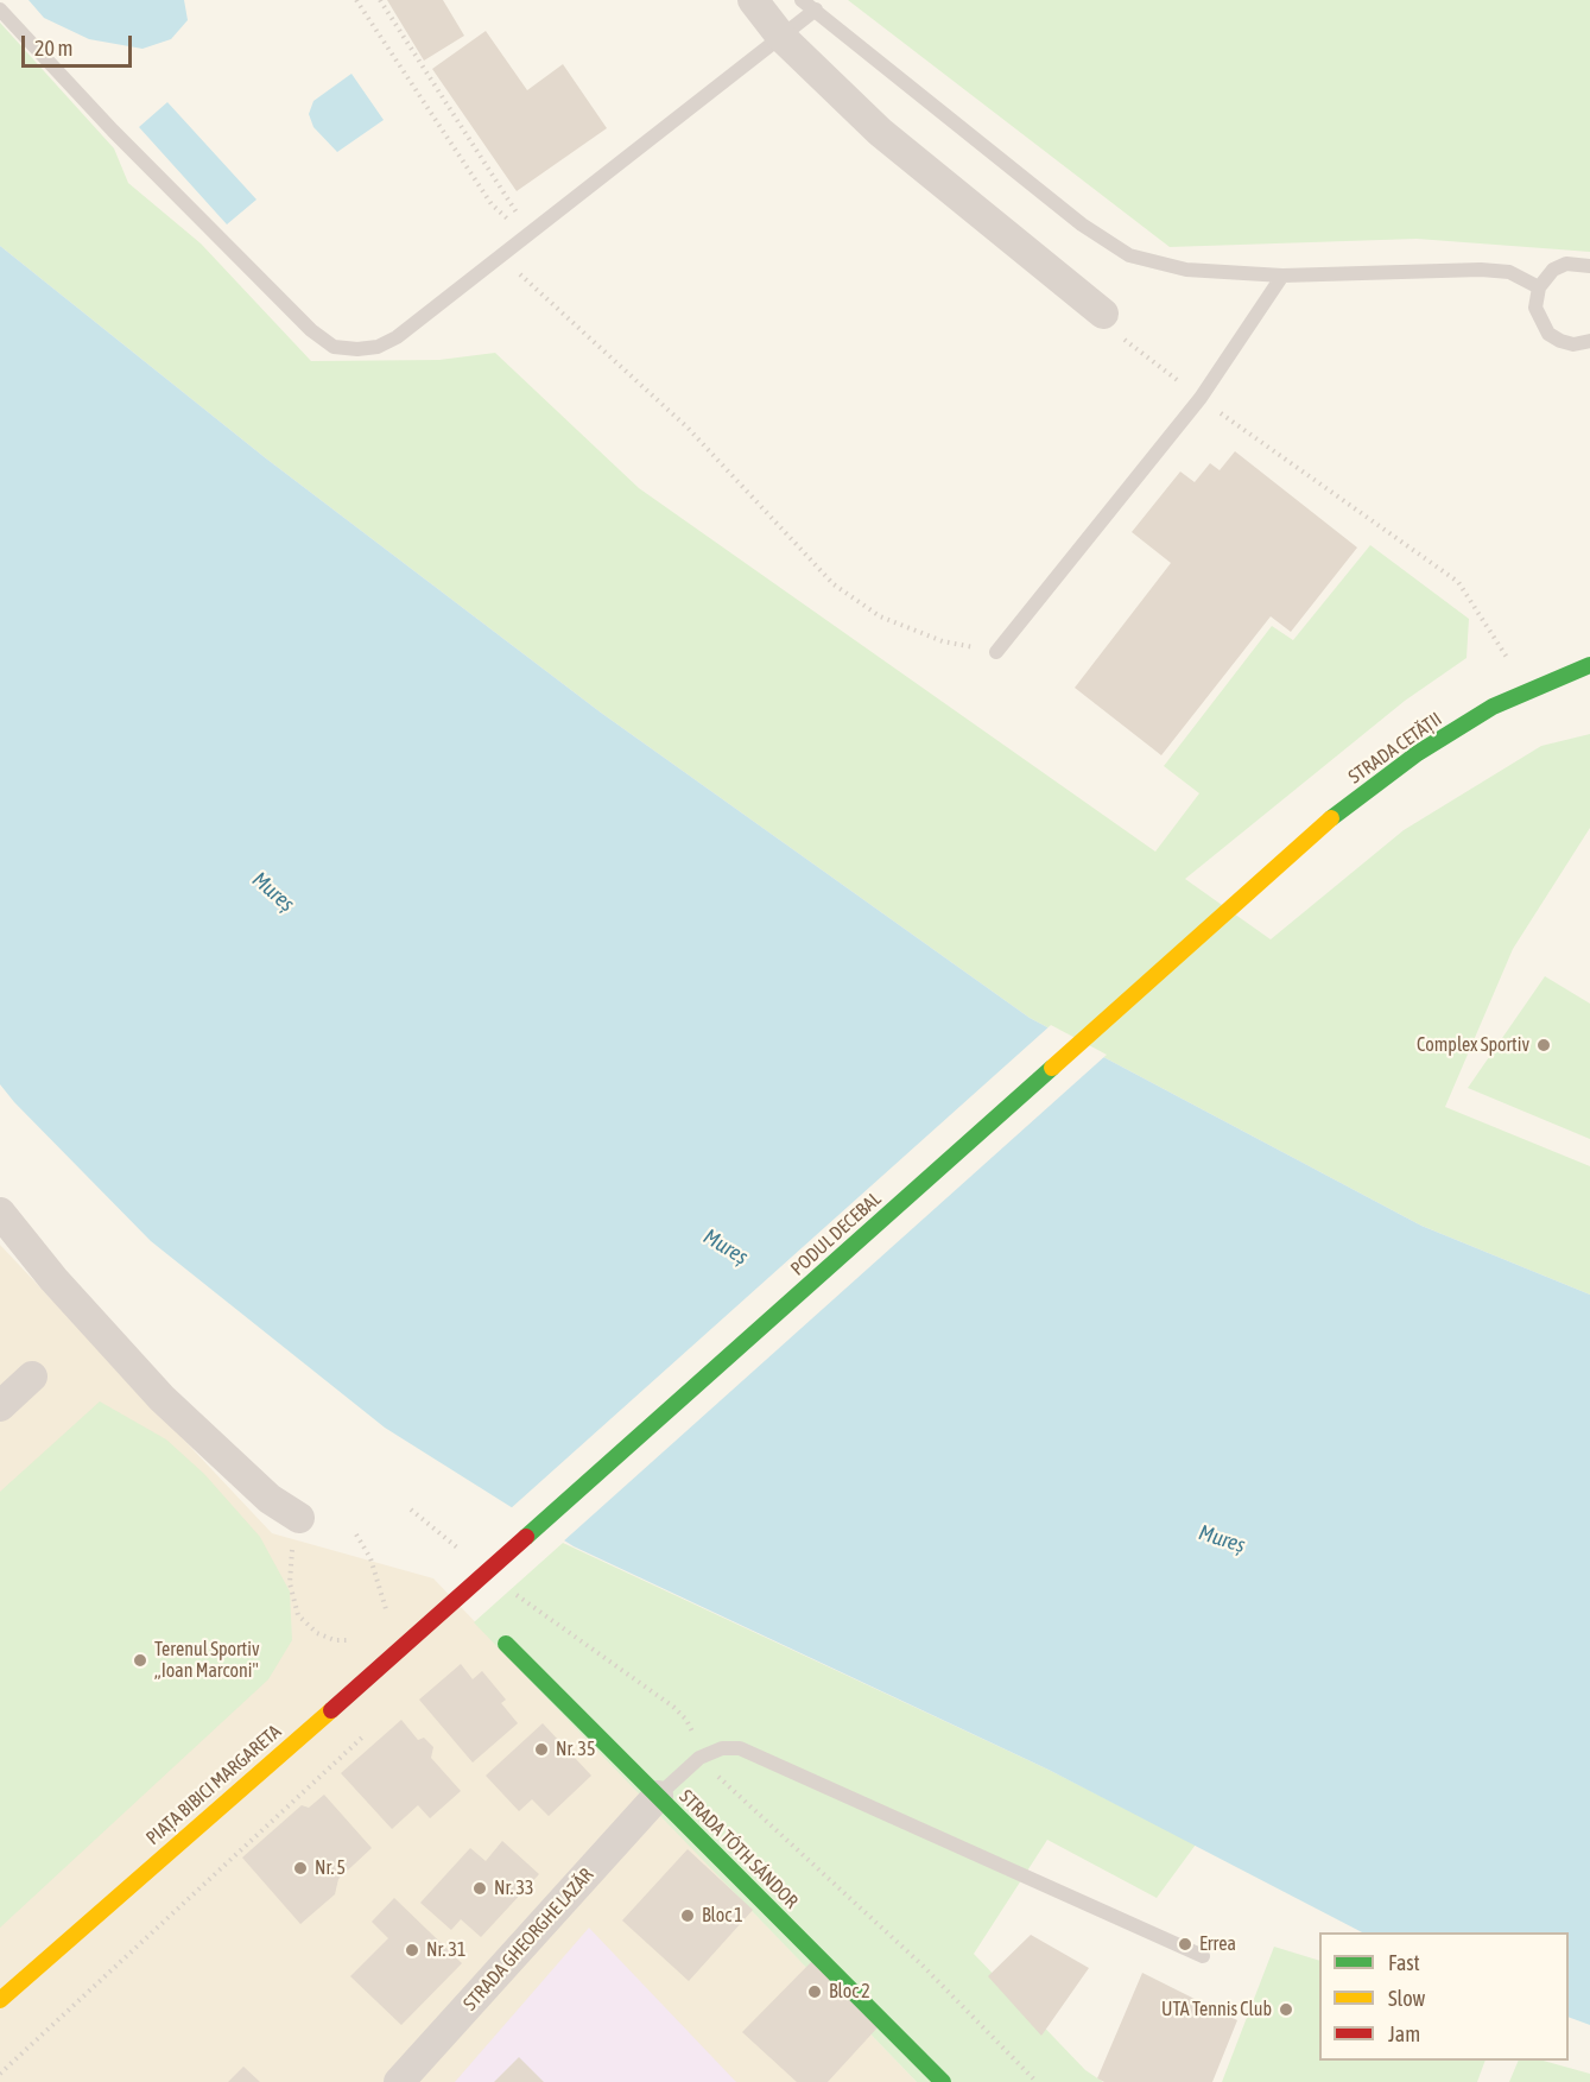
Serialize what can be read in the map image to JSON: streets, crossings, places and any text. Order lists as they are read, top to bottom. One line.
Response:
{"streets":{"main road":["STRADA CETĂȚII","PODUL DECEBAL","PIAȚA BIBICI MARGARETA","STRADA TÓTH SÁNDOR"],"street":["STRADA GHEORGHE LAZĂR"]},"crossings":[["STRADA CETĂȚII","PODUL DECEBAL"],["PODUL DECEBAL","PIAȚA BIBICI MARGARETA"],["STRADA TÓTH SÁNDOR","STRADA GHEORGHE LAZĂR"]],"water":["Mureș"],"places":["Complex Sportiv","Terenul Sportiv ,,Ioan Marconi\"","Nr. 35","Nr. 5","Nr. 33","Bloc 1","Errea","Nr. 31","Bloc 2","UTA Tennis Club"],"legend":["Fast","Slow","Jam"],"scale_bar":"20 m"}
